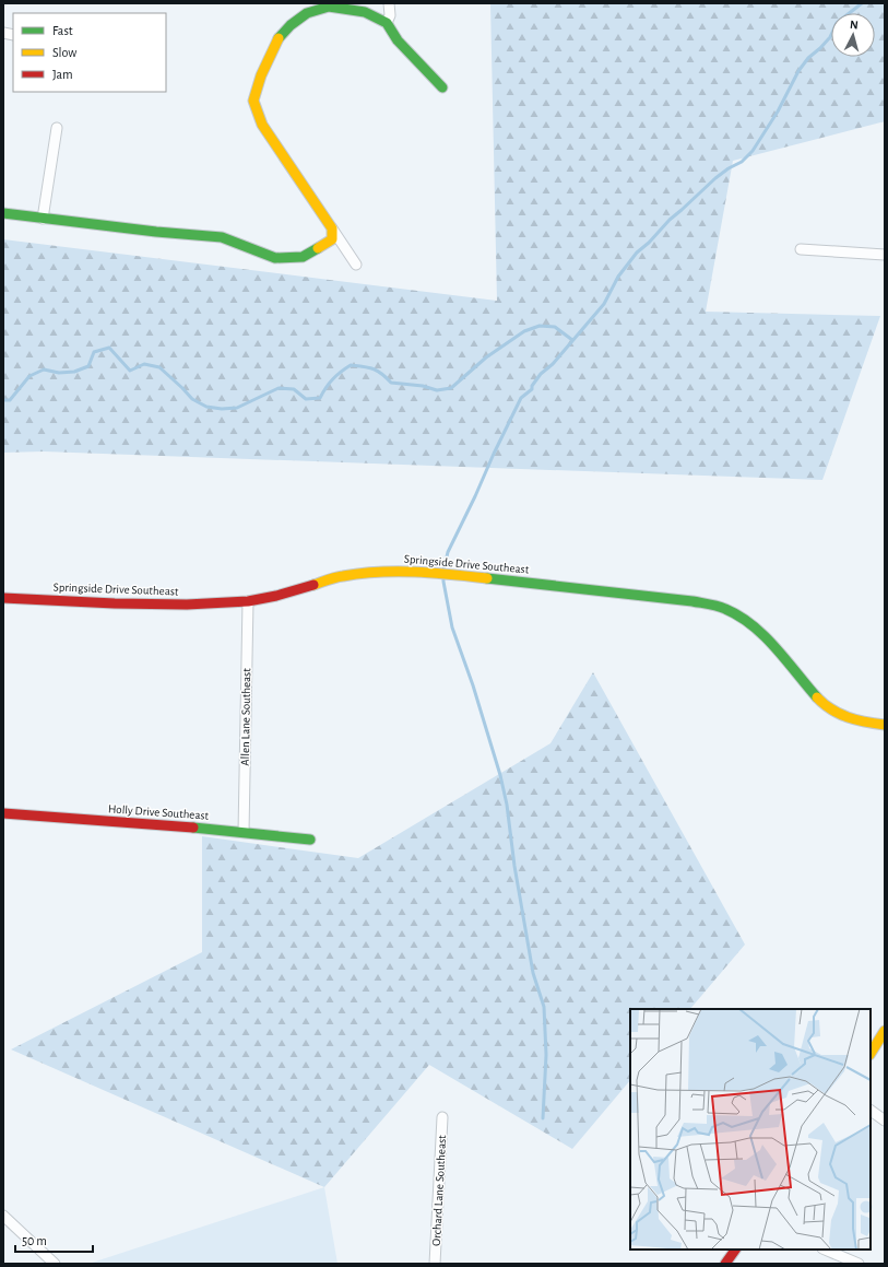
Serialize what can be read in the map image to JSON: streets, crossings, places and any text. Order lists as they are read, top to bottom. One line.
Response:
{"streets":{"street":["Springside Drive Southeast","Allen Lane Southeast","Holly Drive Southeast","Orchard Lane Southeast"]},"crossings":[["Springside Drive Southeast","Allen Lane Southeast"],["Allen Lane Southeast","Holly Drive Southeast"]],"legend":["Fast","Slow","Jam"],"scale_bar":"50 m","north":"top"}
